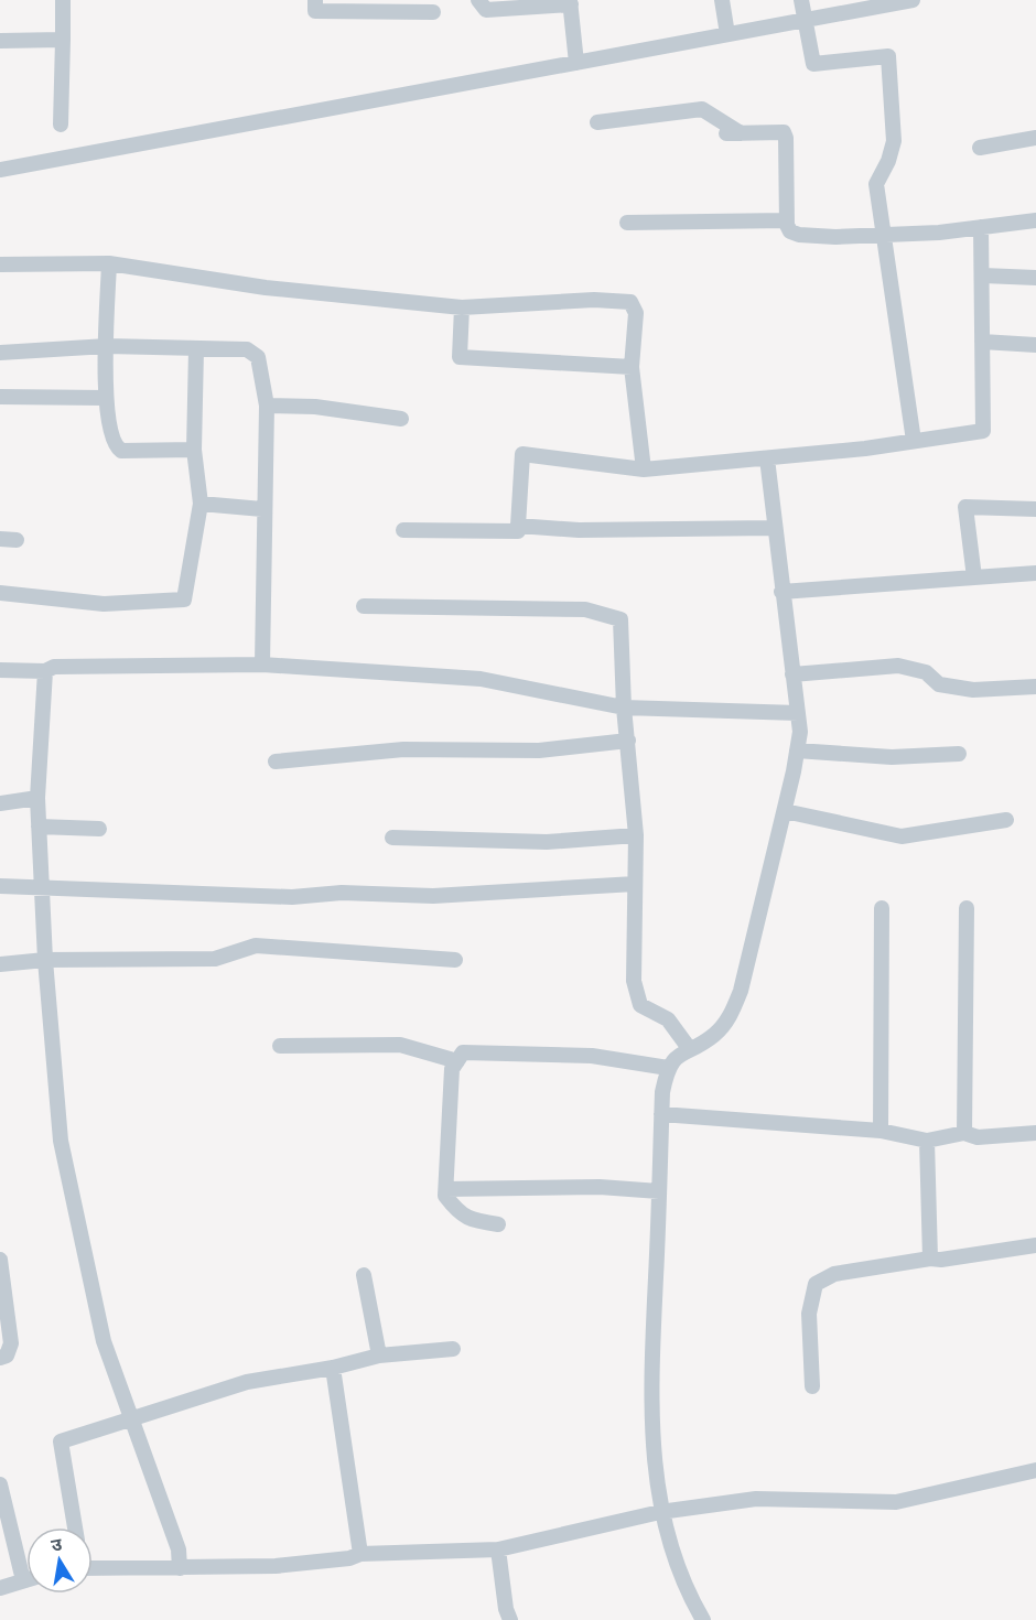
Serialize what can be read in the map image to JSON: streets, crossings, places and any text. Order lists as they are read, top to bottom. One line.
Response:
{"north":"top"}
